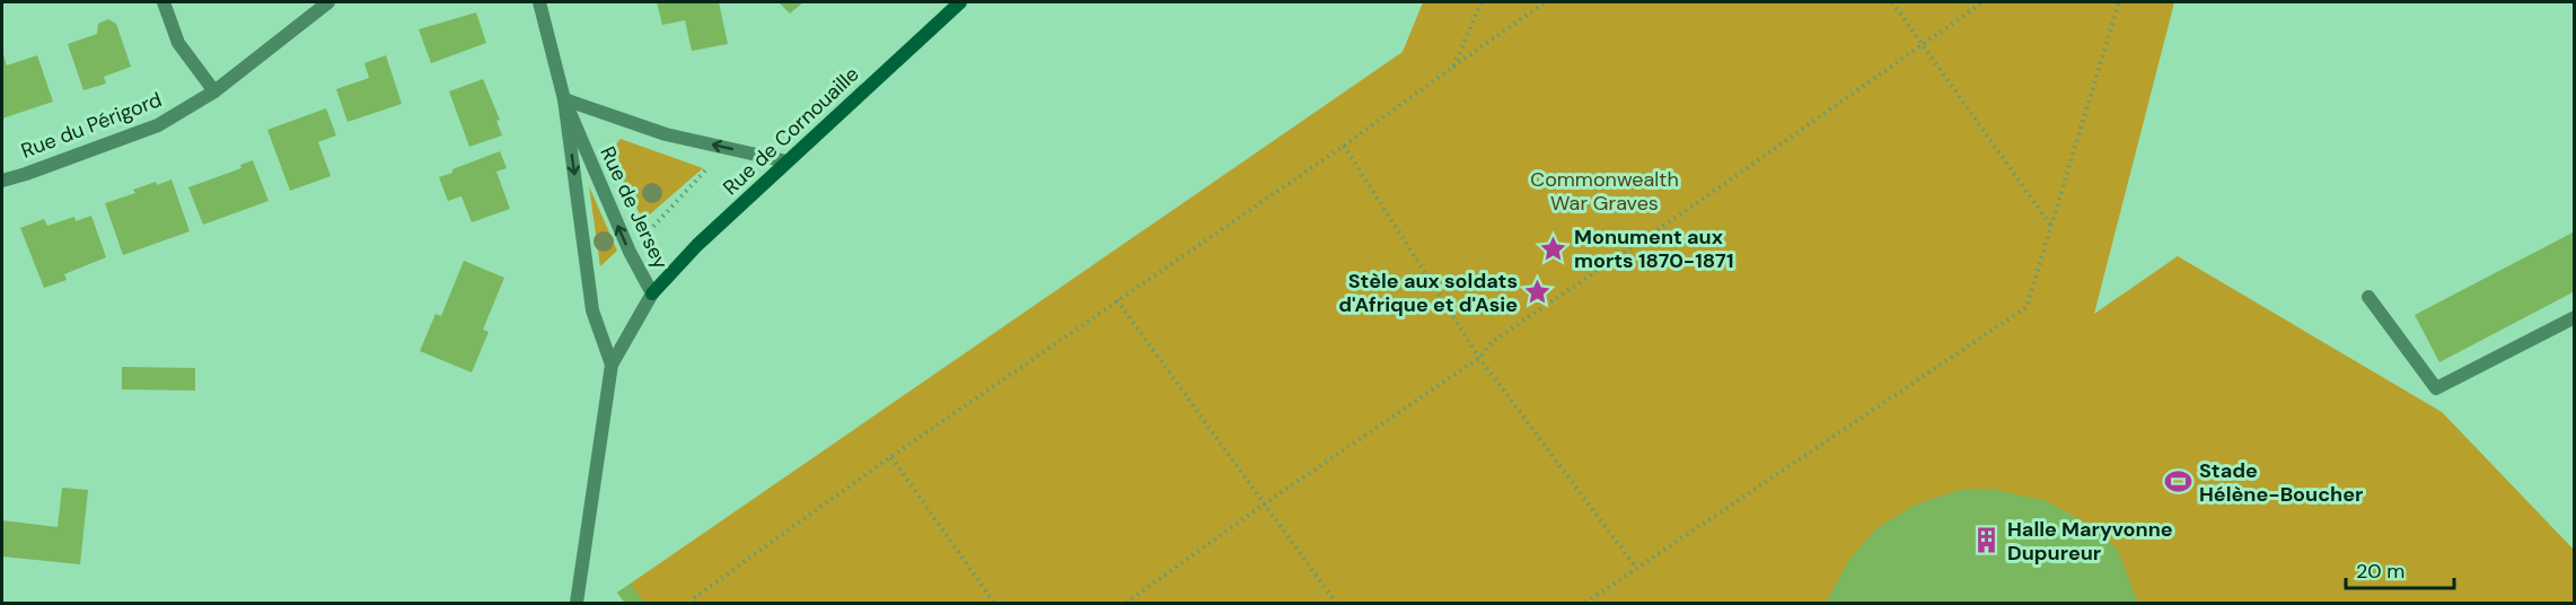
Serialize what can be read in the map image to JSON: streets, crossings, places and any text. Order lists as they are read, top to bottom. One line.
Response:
{"streets":{"street":["Rue du Périgord","Rue de Cornouaille","Rue de Jersey"]},"crossings":[["Rue de Cornouaille","Rue de Jersey"]],"parks":["Commonwealth War Graves"],"places":{"place":["Monument aux morts 1870-1871","Stèle aux soldats d'Afrique et d'Asie"],"sports":["Stade Hélène-Boucher"],"building":["Halle Maryvonne Dupureur"]},"scale_bar":"20 m"}
